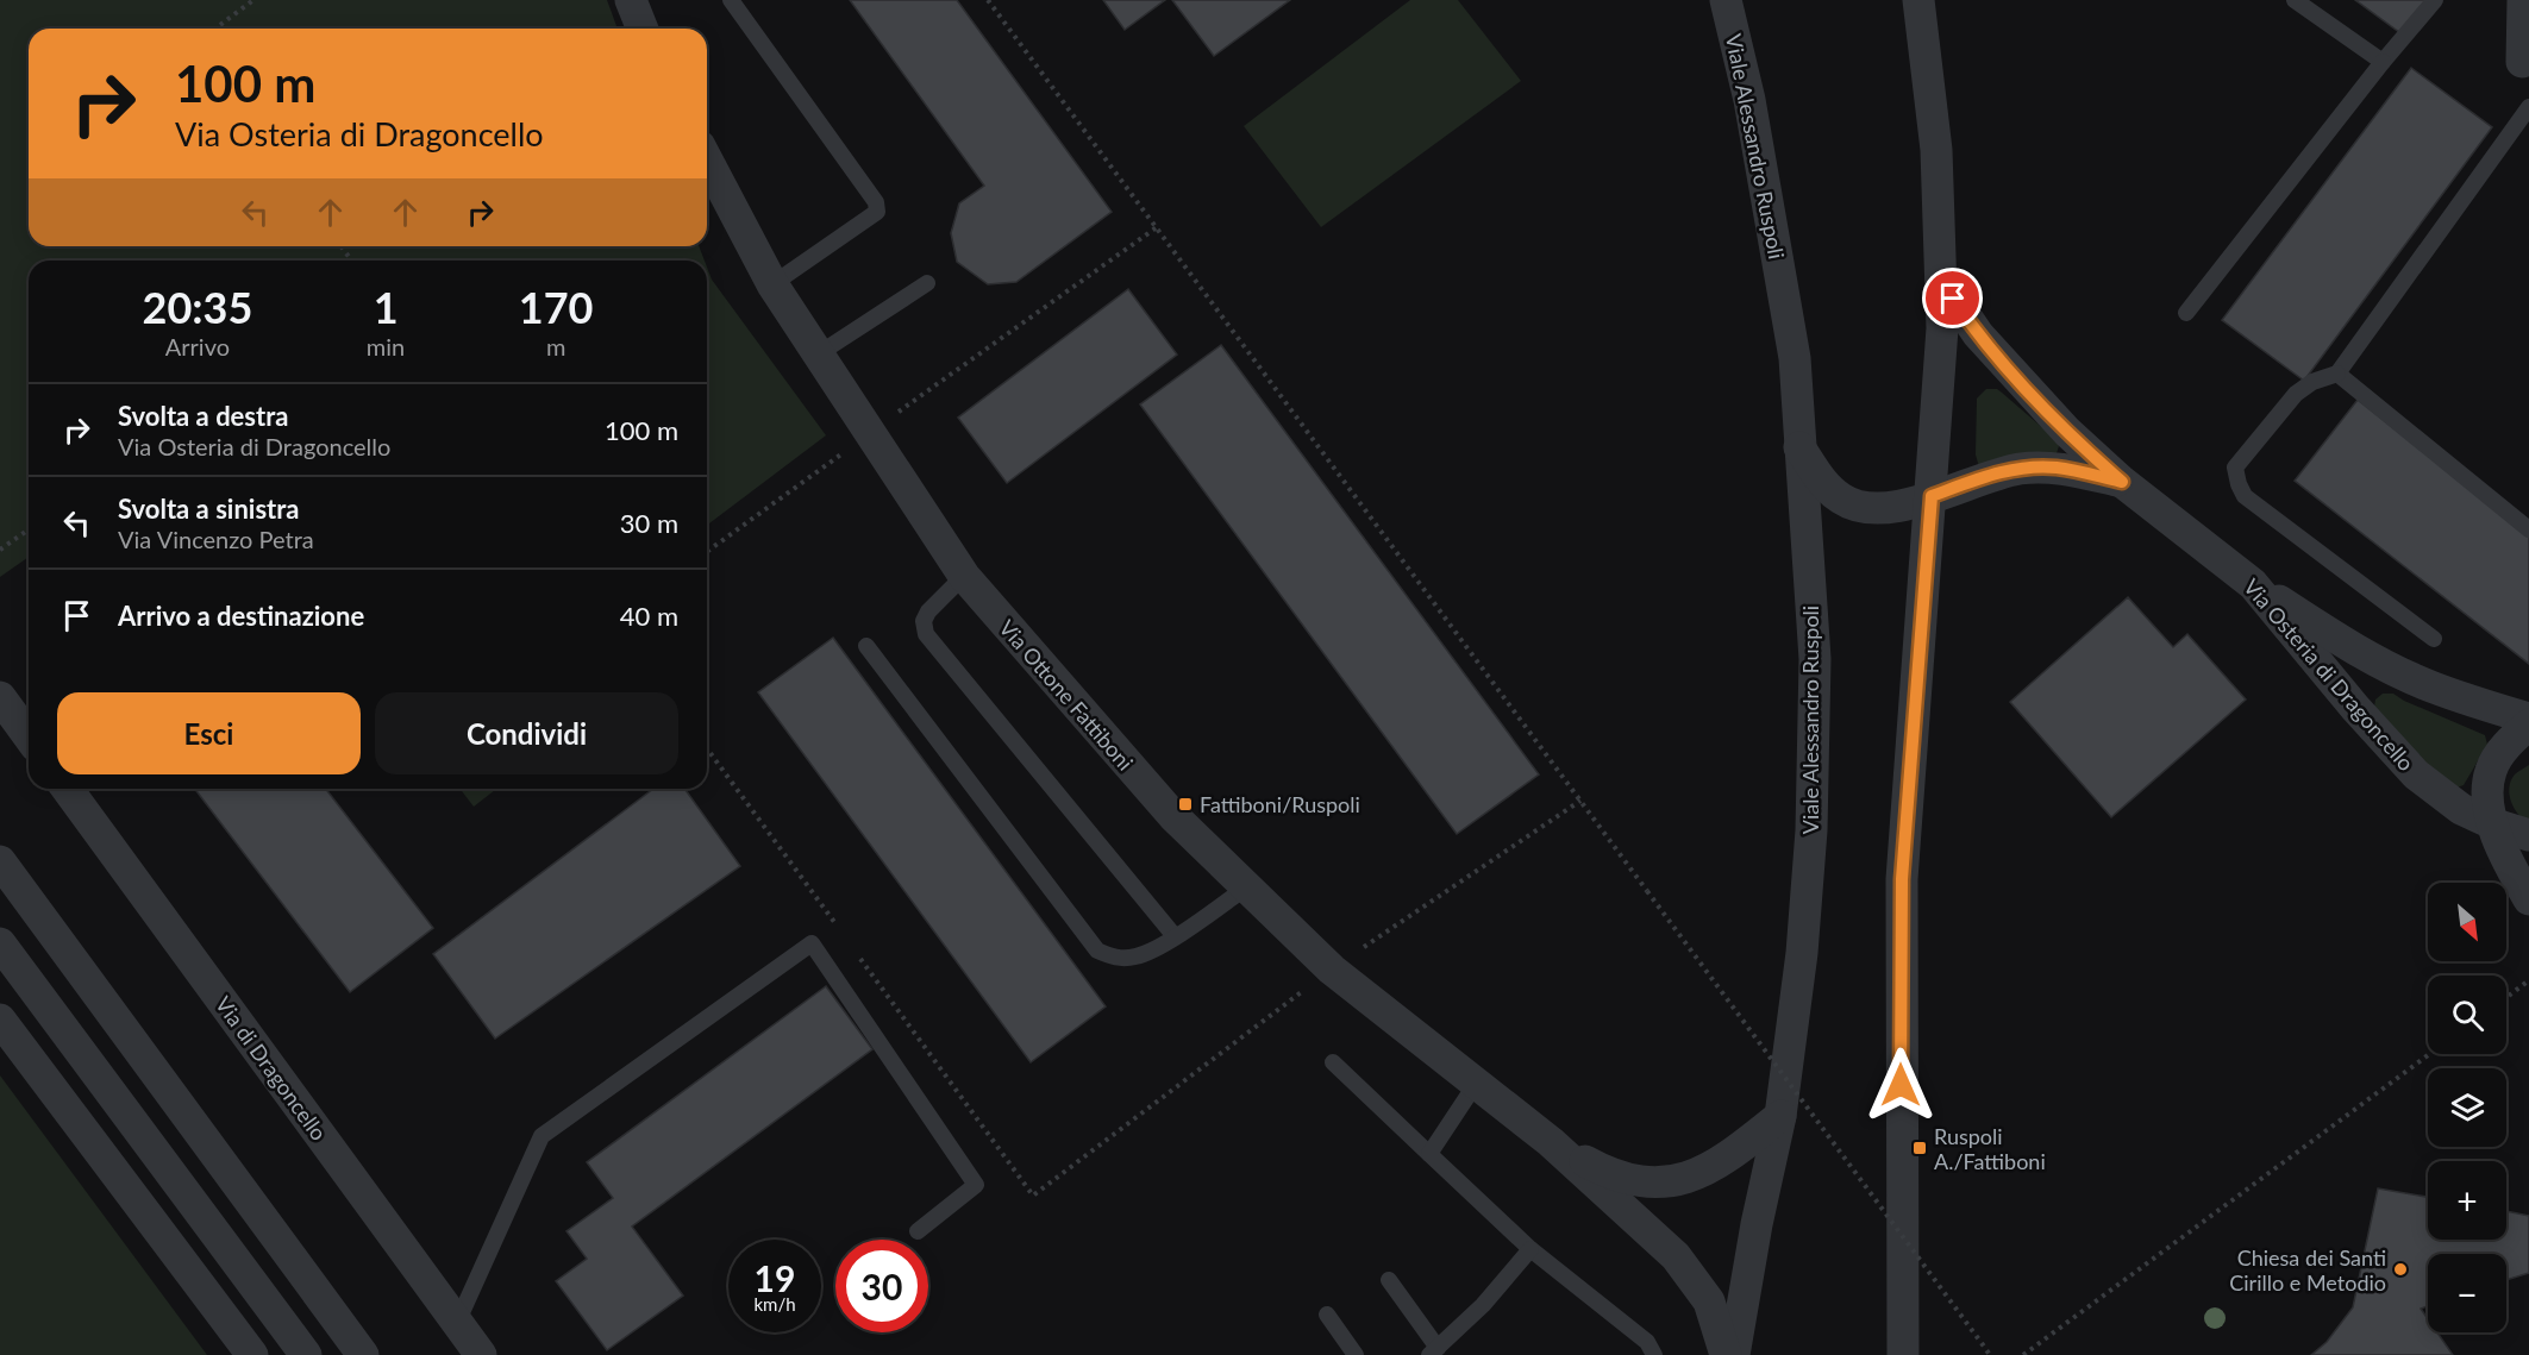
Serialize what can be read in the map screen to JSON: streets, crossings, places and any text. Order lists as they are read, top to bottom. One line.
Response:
{"streets":{"street":["Viale Alessandro Ruspoli","Via Osteria di Dragoncello","Via Ottone Fattiboni","Via di Dragoncello"]},"crossings":[["Viale Alessandro Ruspoli","Via Osteria di Dragoncello"],["Viale Alessandro Ruspoli","Via Ottone Fattiboni"]],"places":{"transit":["Fattiboni/Ruspoli","Ruspoli A./Fattiboni"],"other":["Chiesa dei Santi Cirillo e Metodio"]},"north":"bottom right","page":{"turn":["100 m","Via Osteria di Dragoncello"],"eta":["20:35","Arrivo","1","min","170","m"],"list":[{"name":"Svolta a destra","note":"Via Osteria di Dragoncello","value":"100 m"},{"name":"Svolta a sinistra","note":"Via Vincenzo Petra","value":"30 m"},{"name":"Arrivo a destinazione","value":"40 m"}],"buttons":["Esci","Condividi"],"map_buttons":["+","−"],"speed":"19 km/h","limit":"30"}}
